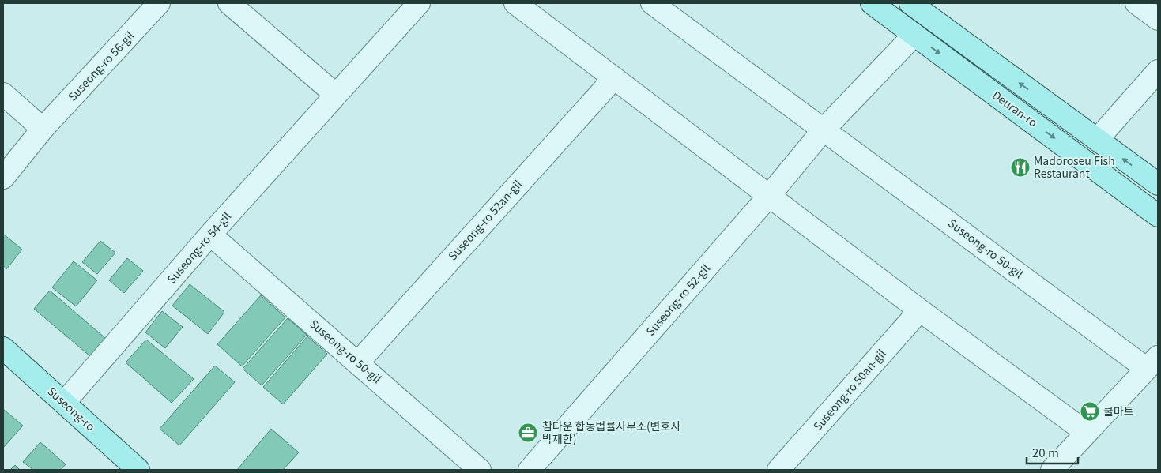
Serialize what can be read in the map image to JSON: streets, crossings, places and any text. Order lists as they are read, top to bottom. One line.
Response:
{"streets":{"main road":["Deuran-ro","Suseong-ro"],"street":["Suseong-ro 56-gil","Suseong-ro 52an-gil","Suseong-ro 54-gil","Suseong-ro 50-gil","Suseong-ro 52-gil","Suseong-ro 50an-gil"]},"crossings":[["Deuran-ro","Suseong-ro 52-gil"],["Suseong-ro 52an-gil","Suseong-ro 50-gil"],["Suseong-ro 54-gil","Suseong-ro 50-gil"],["Suseong-ro 54-gil","Suseong-ro"],["Suseong-ro 50-gil","Suseong-ro 52-gil"]],"places":{"restaurant":["Madoroseu Fish Restaurant"],"supermarket":["쿨마트"],"office":["참다운 합동법률사무소(변호사 박재한)"]},"scale_bar":"20 m"}
